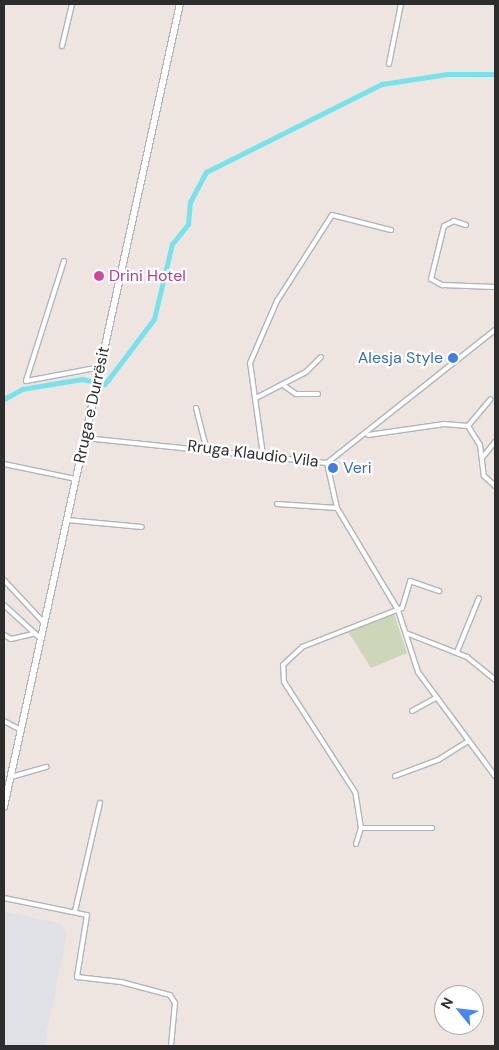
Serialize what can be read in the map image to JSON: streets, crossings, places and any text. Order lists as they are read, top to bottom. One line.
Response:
{"streets":{"main road":["Rruga e Durrësit"],"street":["Rruga Klaudio Vila"]},"crossings":[["Rruga e Durrësit","Rruga Klaudio Vila"]],"places":["Drini Hotel","Alesja Style","Veri"],"north":"top left"}
